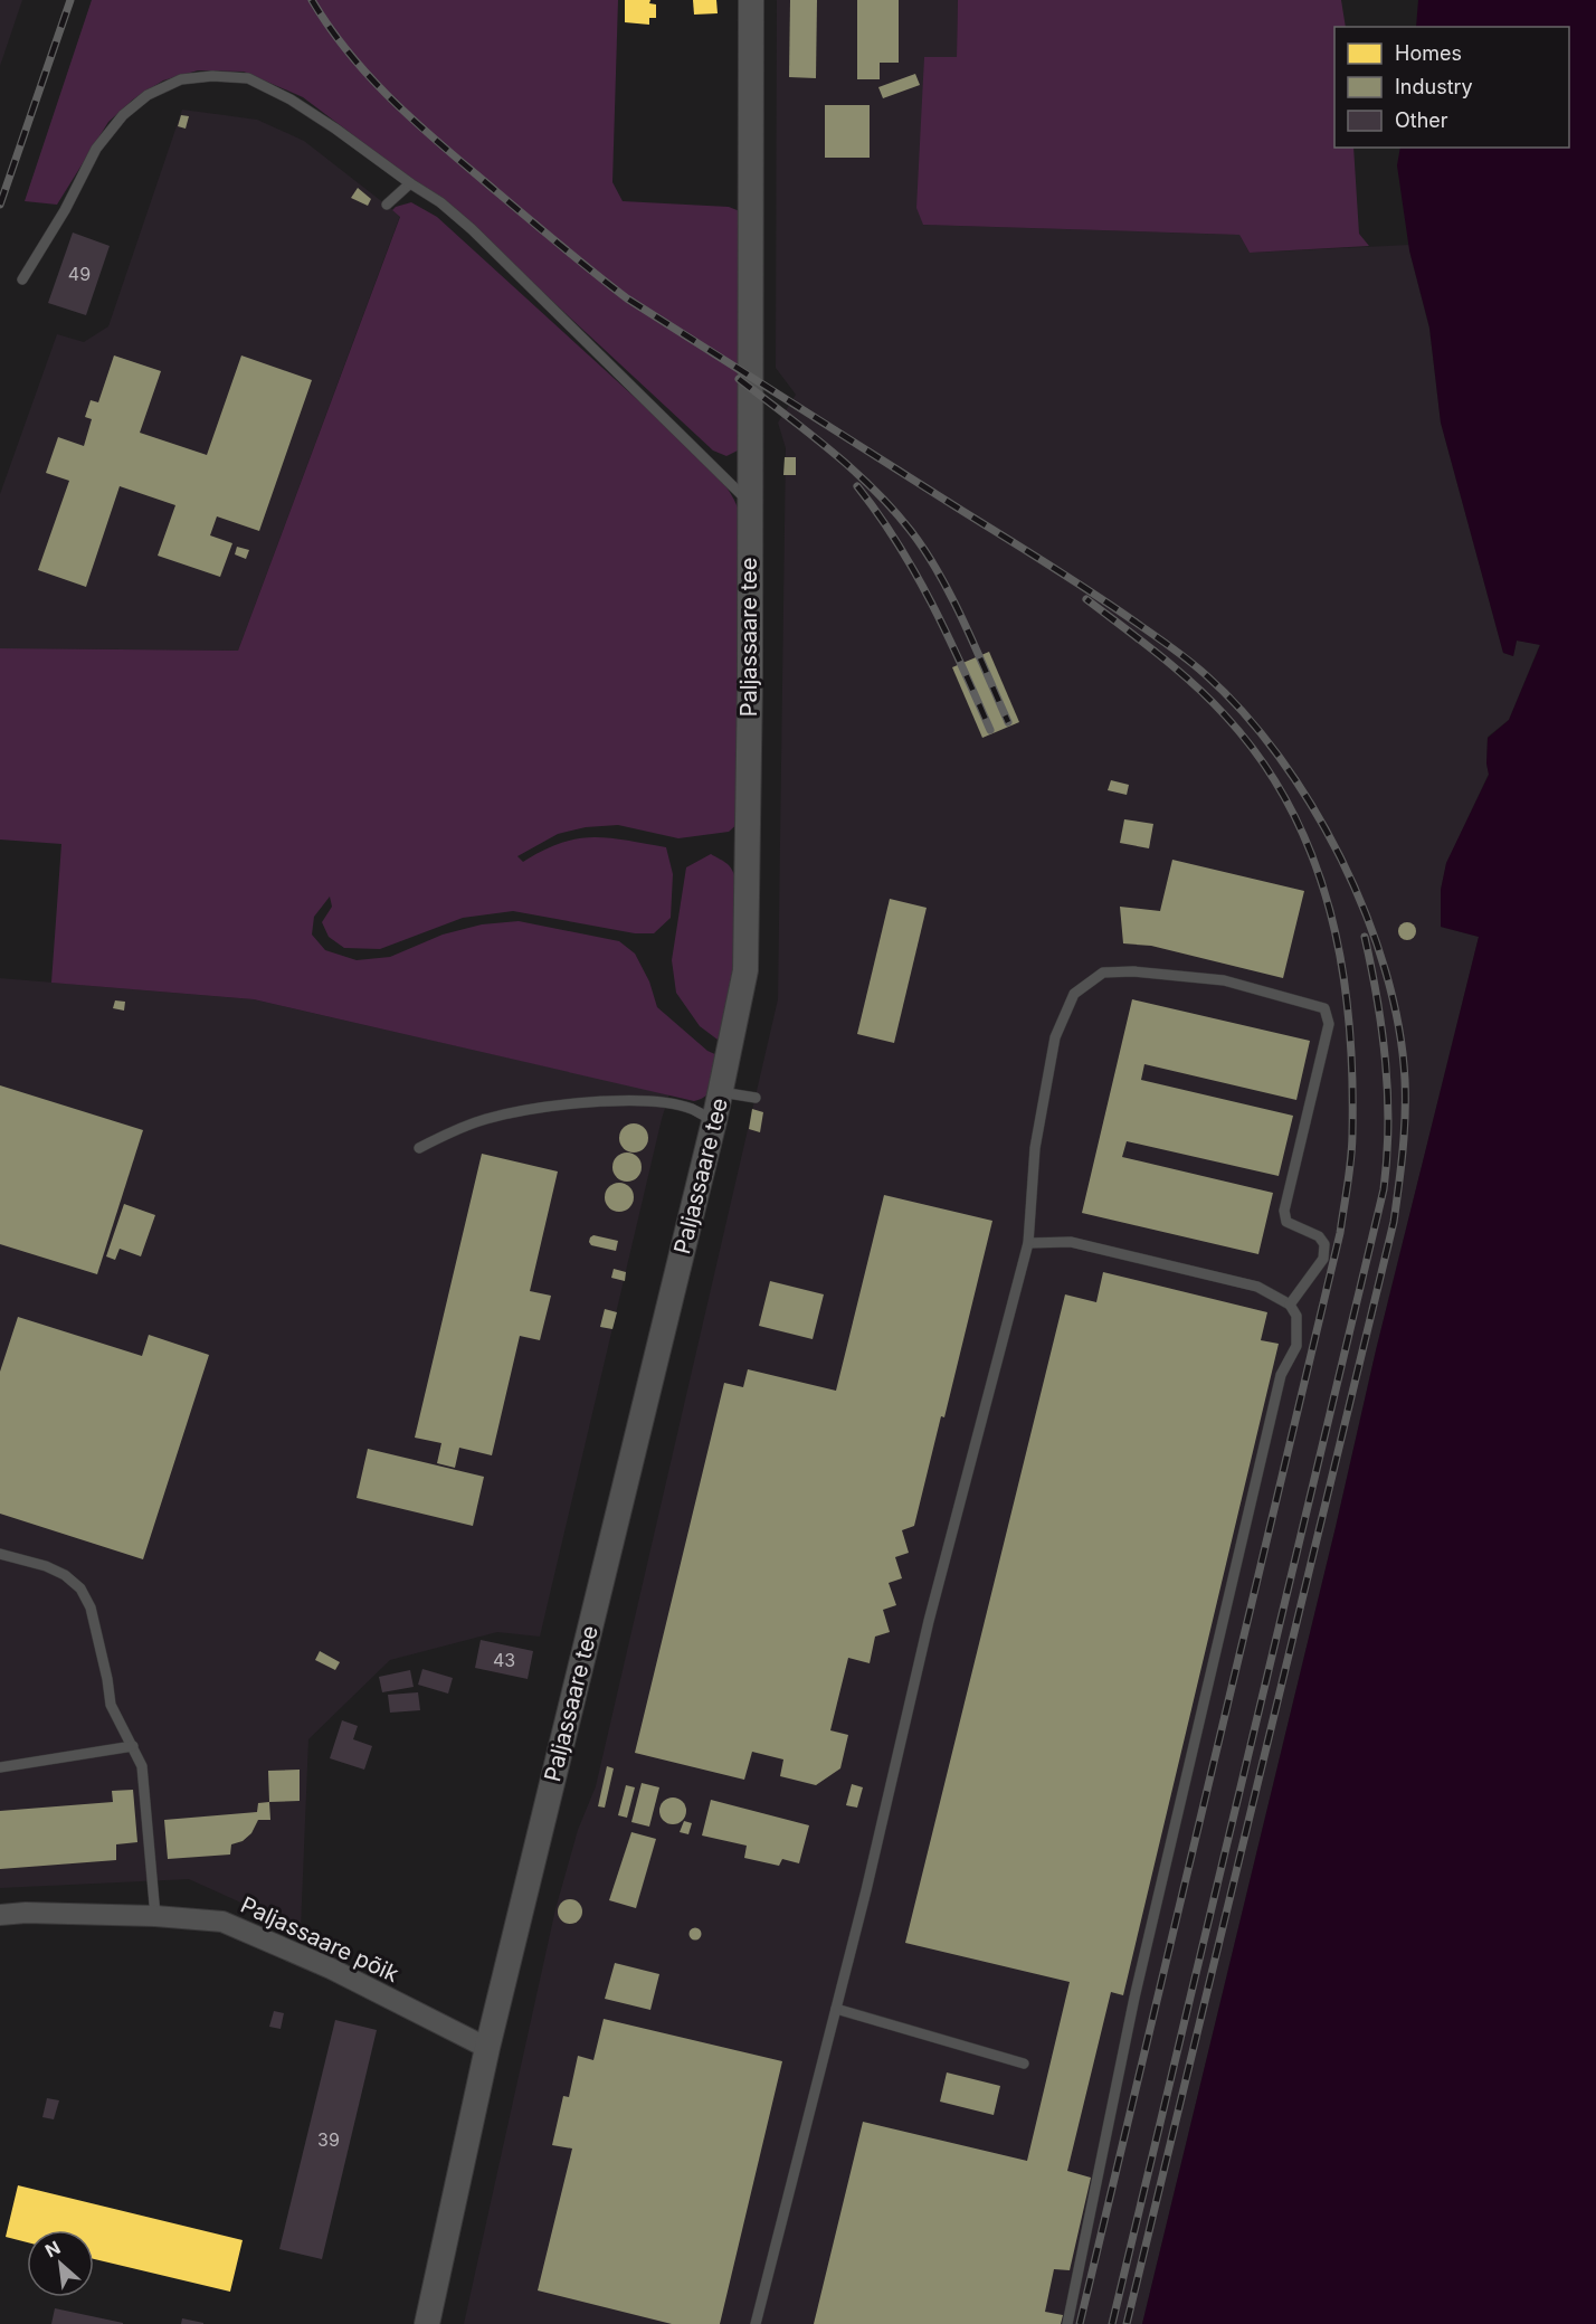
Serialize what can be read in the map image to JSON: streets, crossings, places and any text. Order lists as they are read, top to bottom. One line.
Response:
{"streets":{"street":["Paljassaare tee","Paljassaare põik"]},"crossings":[["Paljassaare tee","Paljassaare põik"]],"house_numbers":["49","43","39"],"legend":["Homes","Industry","Other"],"north":"top left"}
